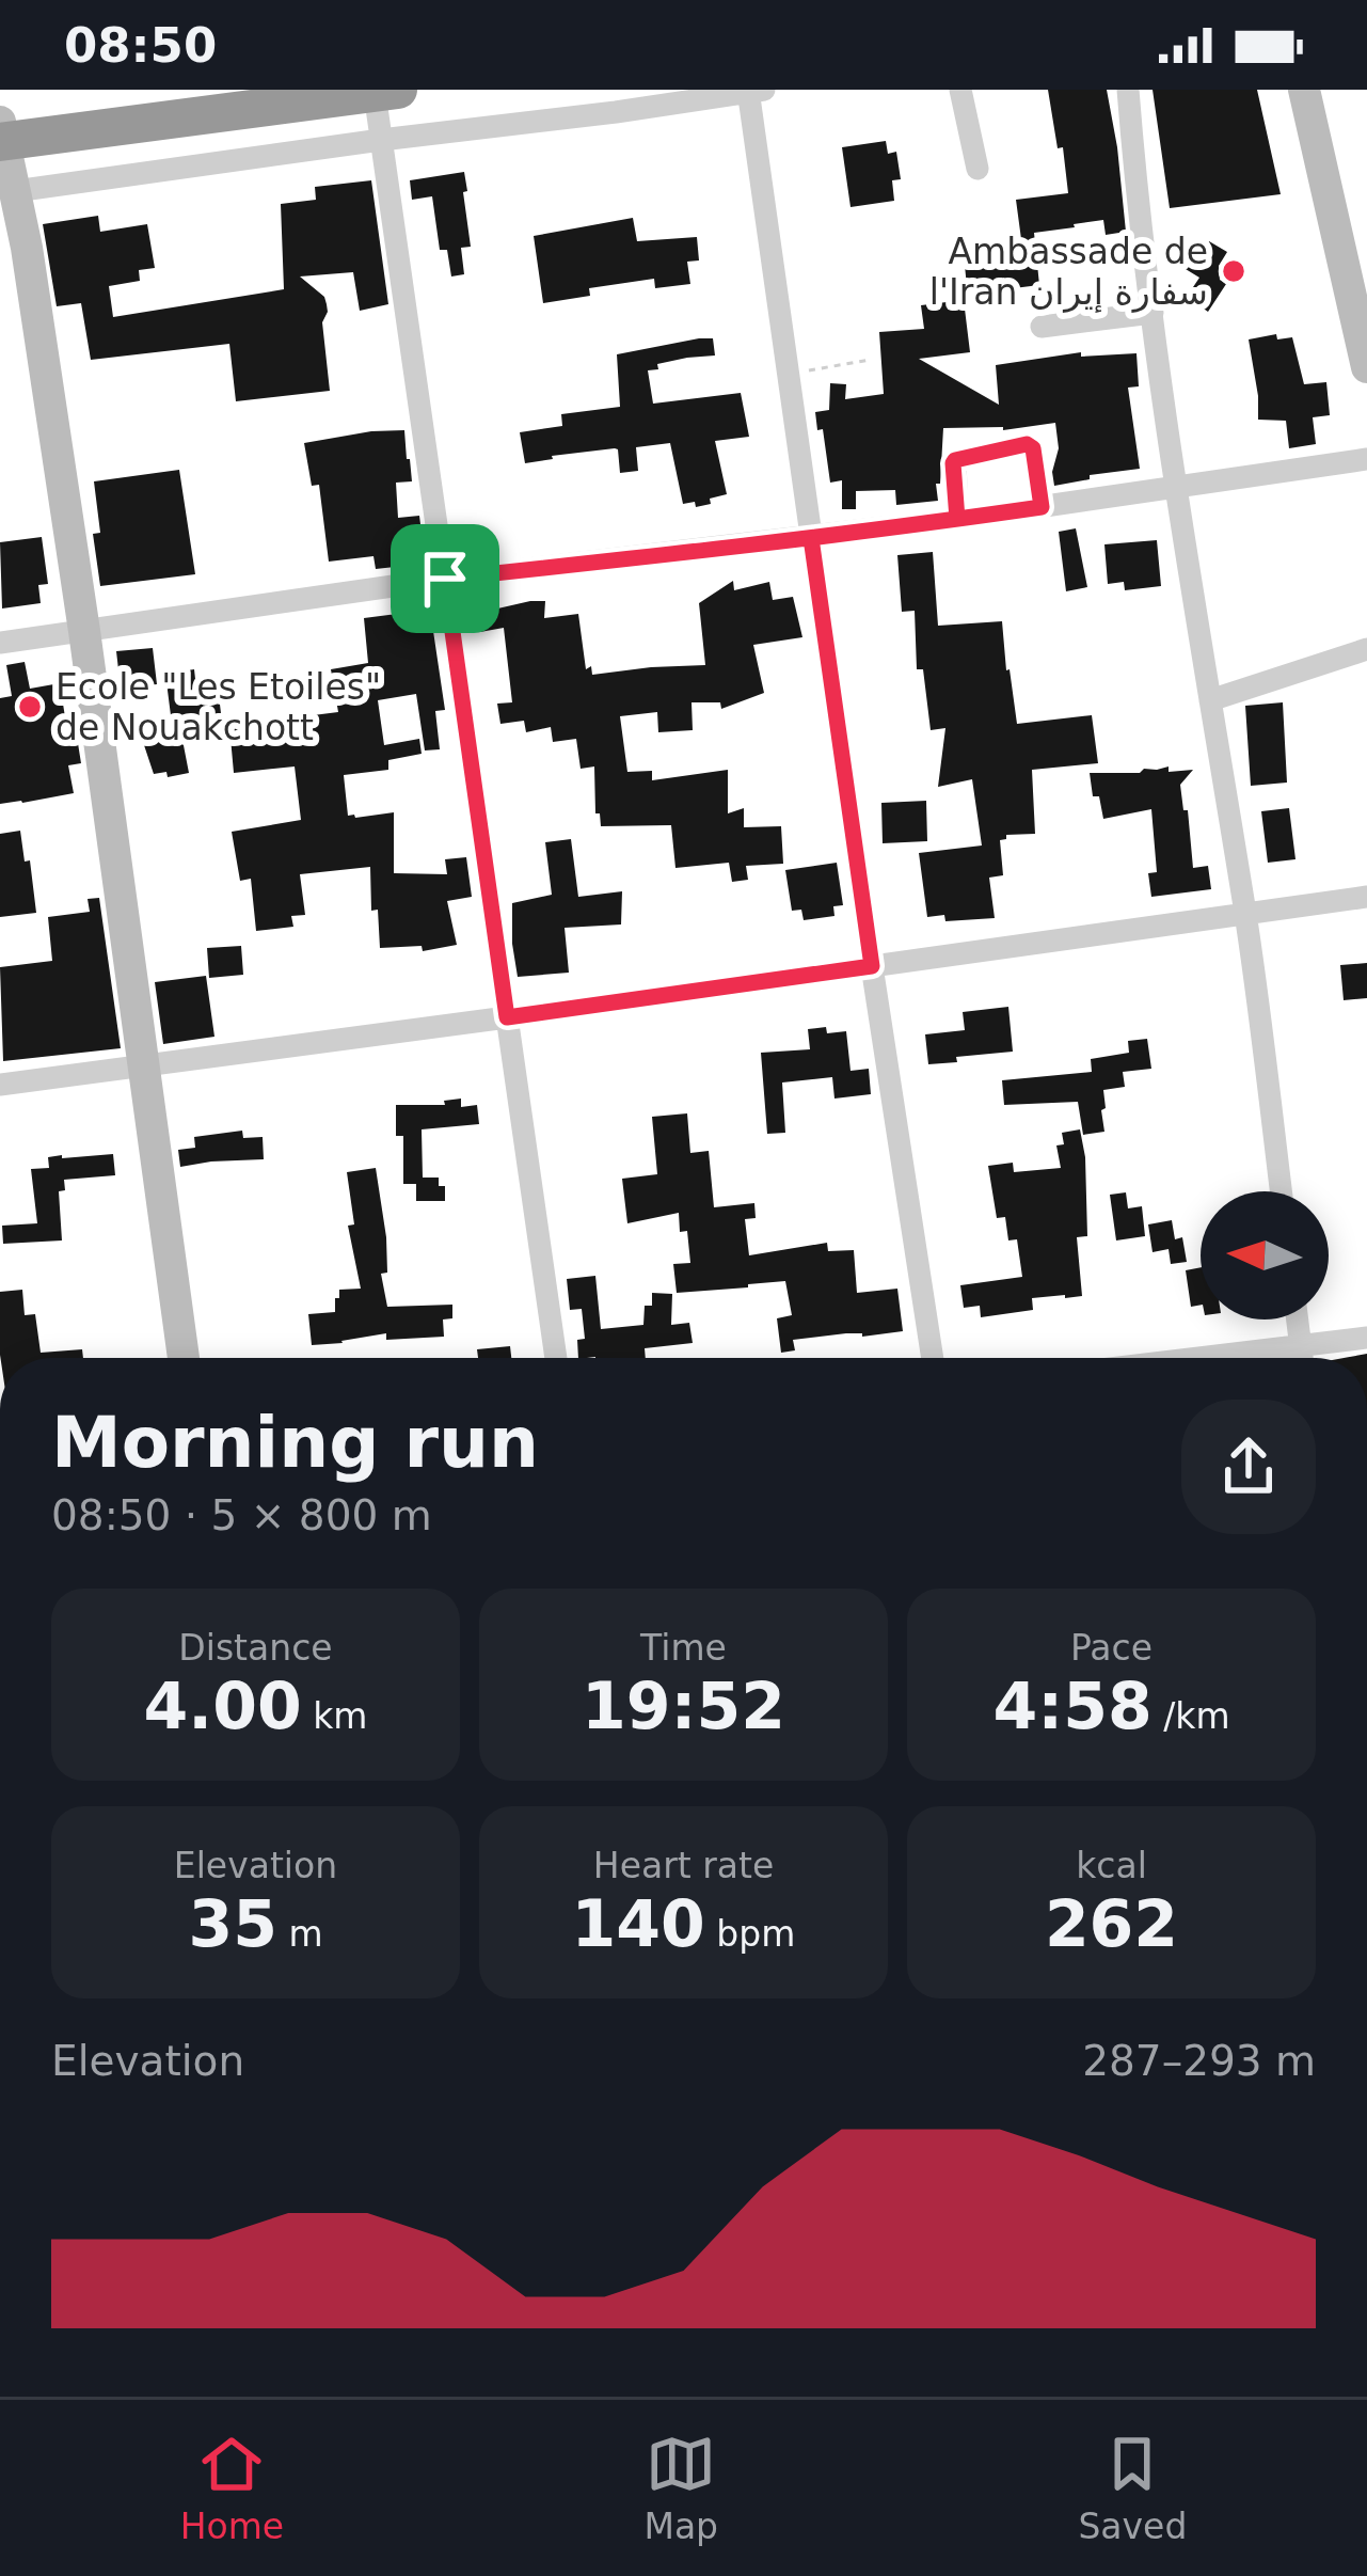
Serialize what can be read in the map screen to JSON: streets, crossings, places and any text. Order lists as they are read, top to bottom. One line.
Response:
{"places":["Ambassade de l'Iran سفارة إيران","Ecole \"Les Etoiles\" de Nouakchott"],"north":"left","page":{"status":"08:50","heading":["Morning run","08:50 · 5 × 800 m"],"stats":[["Distance","4.00 km"],["Time","19:52"],["Pace","4:58 /km"],["Elevation","35 m"],["Heart rate","140 bpm"],["kcal","262"]],"chart":["Elevation","287–293 m"],"tabs":["Home","Map","Saved"]}}
